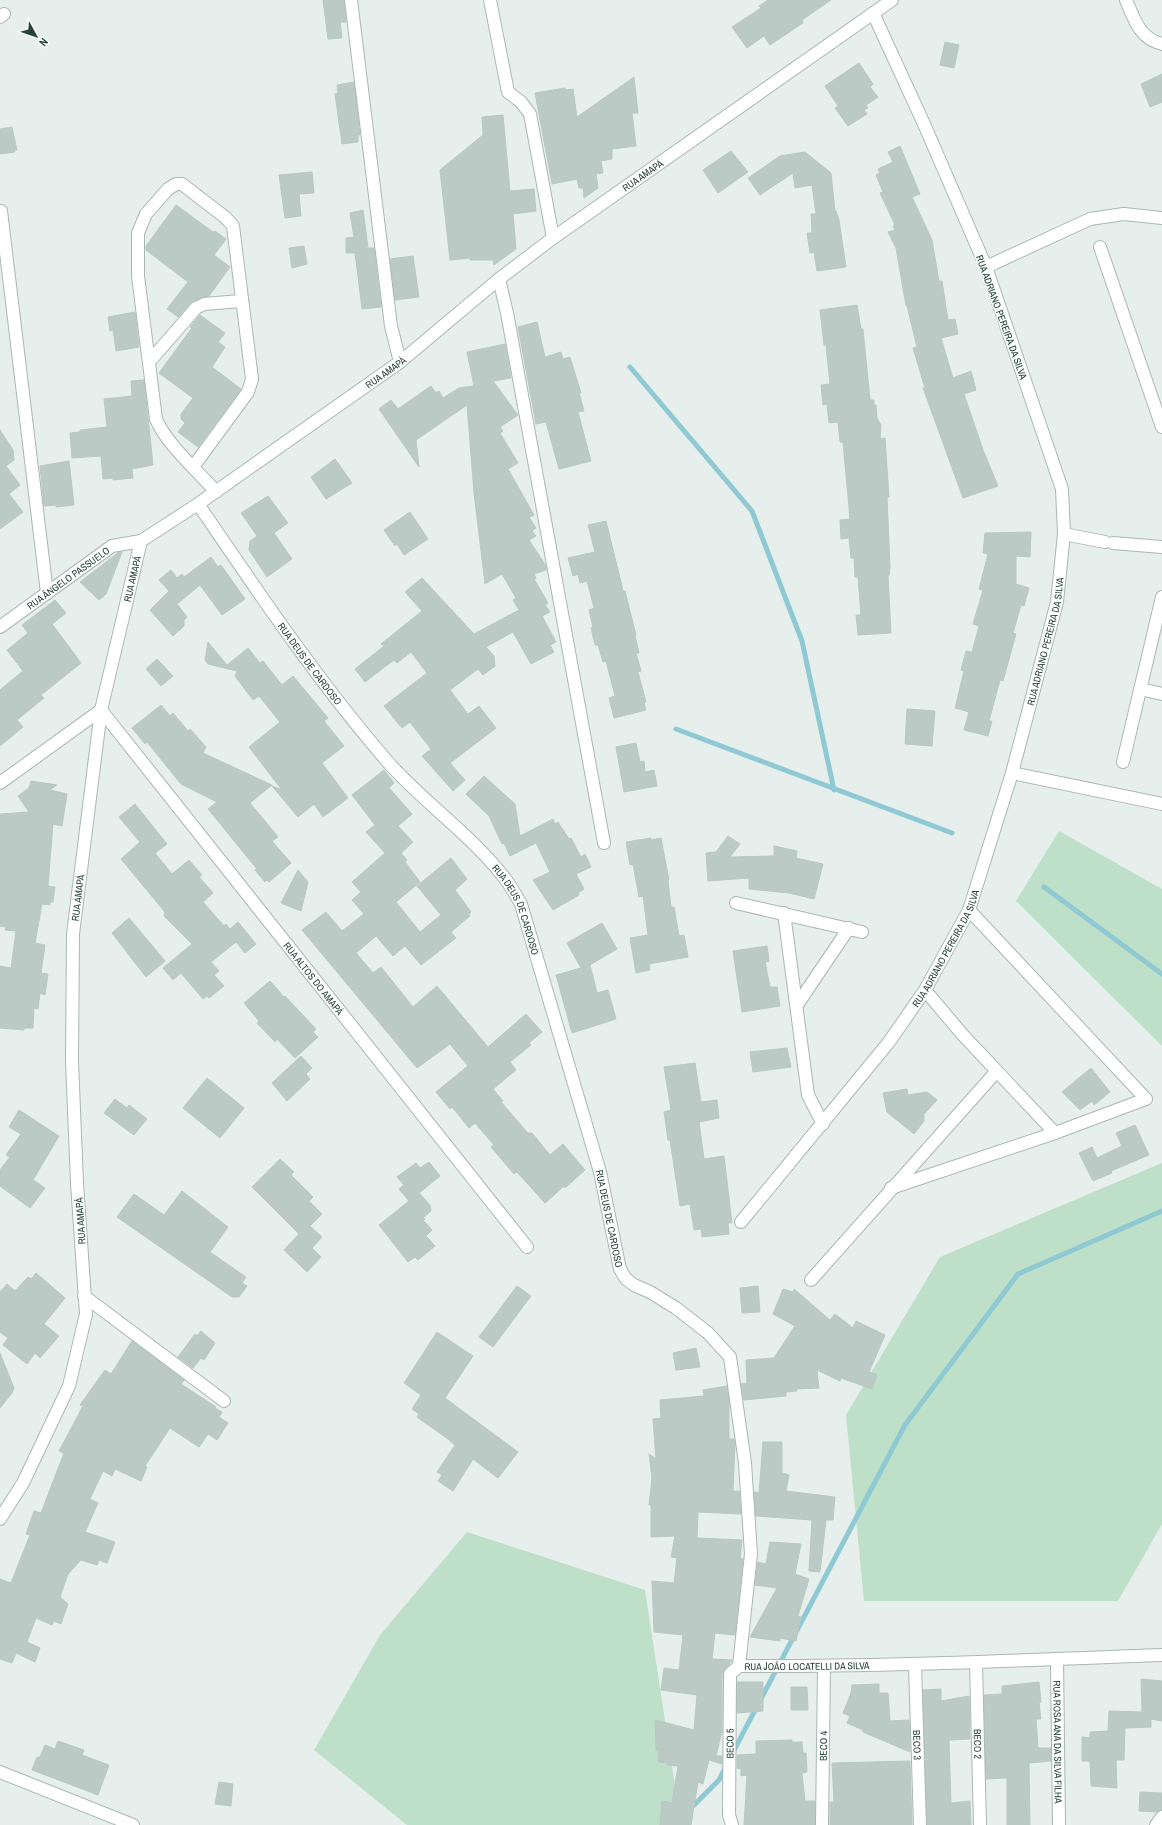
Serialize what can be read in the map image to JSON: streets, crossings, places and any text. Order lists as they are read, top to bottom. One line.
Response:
{"streets":{"street":["RUA AMAPÁ","RUA ADRIANO PEREIRA DA SILVA","RUA ÂNGELO PASSUELO","RUA DEUS DE CARDOSO","RUA ALTOS DO AMAPÁ","RUA JOÃO LOCATELLI DA SILVA","RUA ROSA ANA DA SILVA FILHA","BECO 5","BECO 2","BECO 3","BECO 4"]},"crossings":[["RUA AMAPÁ","RUA ADRIANO PEREIRA DA SILVA"],["RUA AMAPÁ","RUA ÂNGELO PASSUELO"],["RUA AMAPÁ","RUA DEUS DE CARDOSO"],["RUA AMAPÁ","RUA ALTOS DO AMAPÁ"],["RUA DEUS DE CARDOSO","RUA JOÃO LOCATELLI DA SILVA"],["RUA JOÃO LOCATELLI DA SILVA","RUA ROSA ANA DA SILVA FILHA"],["RUA JOÃO LOCATELLI DA SILVA","BECO 5"],["RUA JOÃO LOCATELLI DA SILVA","BECO 2"],["RUA JOÃO LOCATELLI DA SILVA","BECO 3"],["RUA JOÃO LOCATELLI DA SILVA","BECO 4"]],"north":"bottom right"}
